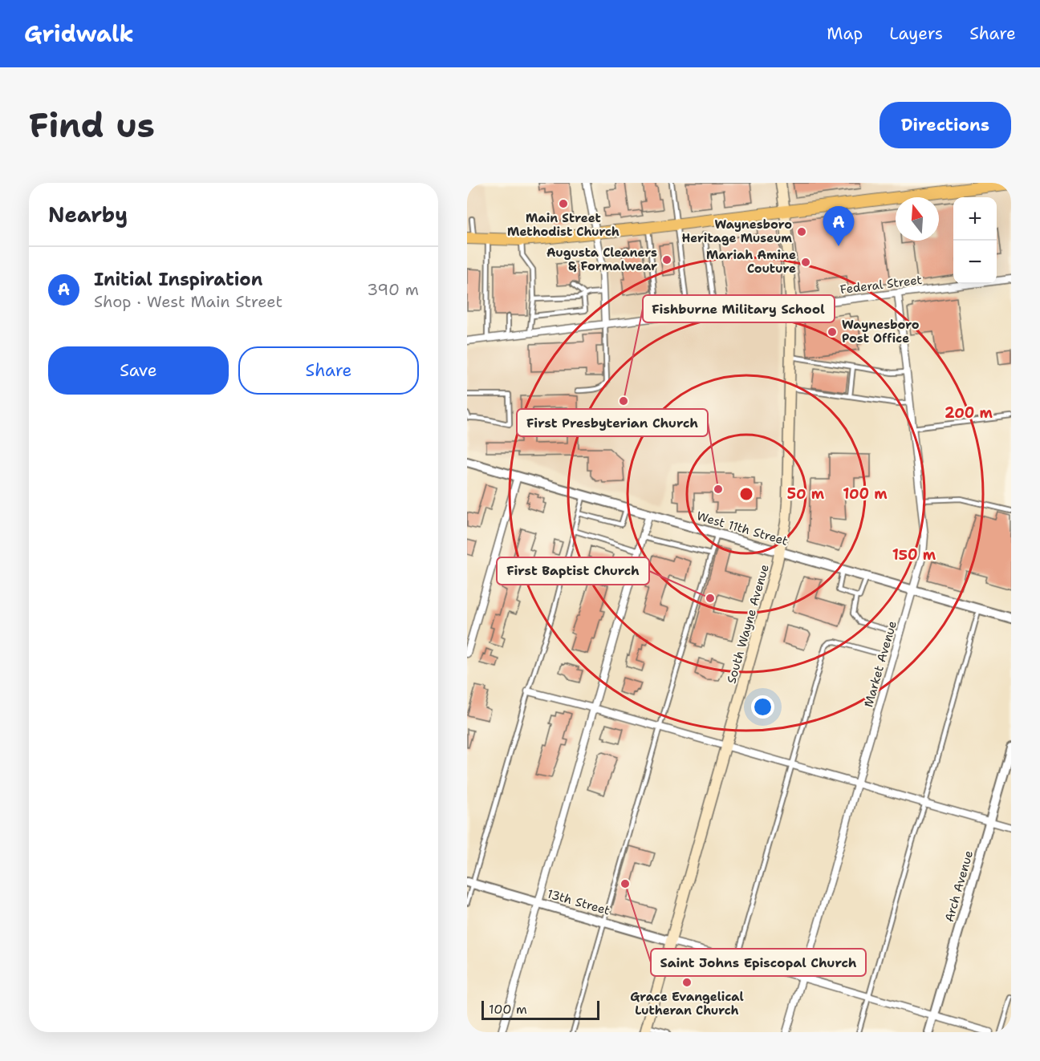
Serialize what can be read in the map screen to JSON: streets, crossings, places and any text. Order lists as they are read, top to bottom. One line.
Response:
{"streets":{"main road":["South Wayne Avenue"],"street":["Federal Street","West 11th Street","Market Avenue","Arch Avenue","13th Street"]},"crossings":[["Federal Street","South Wayne Avenue"],["Federal Street","Market Avenue"],["West 11th Street","South Wayne Avenue"],["West 11th Street","Market Avenue"],["South Wayne Avenue","13th Street"],["Market Avenue","13th Street"],["Arch Avenue","13th Street"]],"places":["Main Street Methodist Church","Waynesboro Heritage Museum","Augusta Cleaners & Formalwear","Mariah Amine Couture","Waynesboro Post Office","Fishburne Military School","First Presbyterian Church","First Baptist Church","Saint Johns Episcopal Church","Grace Evangelical Lutheran Church"],"scale_bar":"100 m","north":"top","page":{"header":"Gridwalk","nav":["Map","Layers","Share"],"buttons":["Directions",["Save","Share"]],"title":"Find us","heading":"Nearby","map_buttons":["+","−"],"pins":"A","list":[{"mark":"A","name":"Initial Inspiration","note":"Shop · West Main Street","value":"390 m"}],"scale":"100 m"},"rings":["200 m","50 m","100 m","150 m"]}
